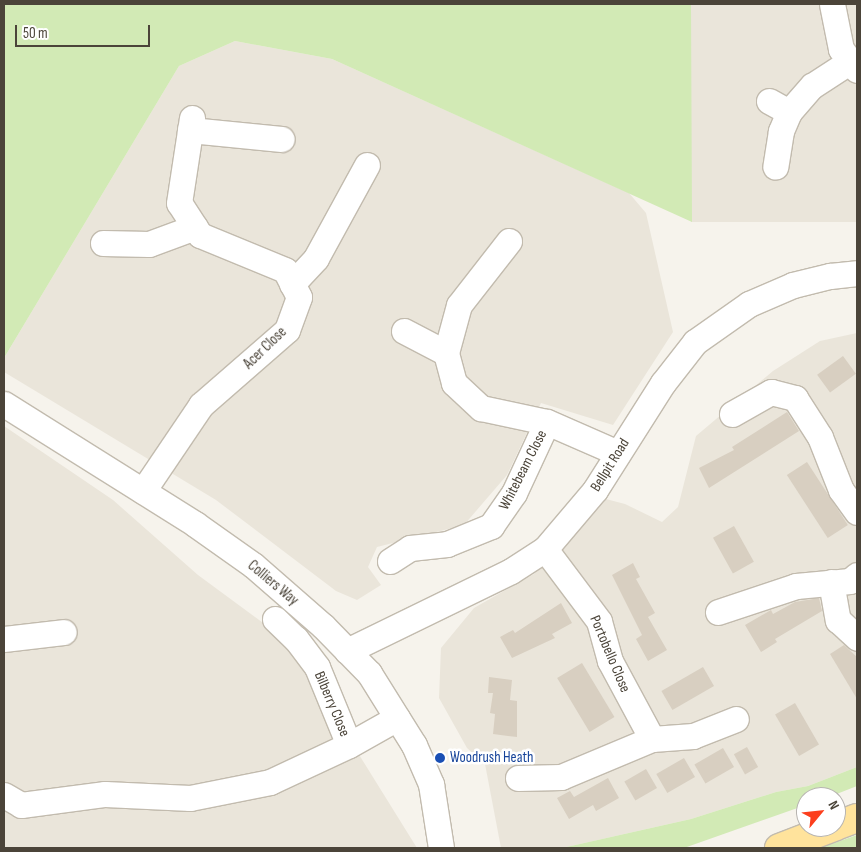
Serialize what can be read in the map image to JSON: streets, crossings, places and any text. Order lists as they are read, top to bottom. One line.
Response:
{"streets":{"street":["Acer Close","Bellpit Road","Whitebeam Close","Colliers Way","Portobello Close","Bilberry Close"]},"crossings":[["Acer Close","Colliers Way"],["Bellpit Road","Whitebeam Close"],["Bellpit Road","Colliers Way"],["Bellpit Road","Portobello Close"]],"places":["Woodrush Heath"],"scale_bar":"50 m","north":"top right"}
